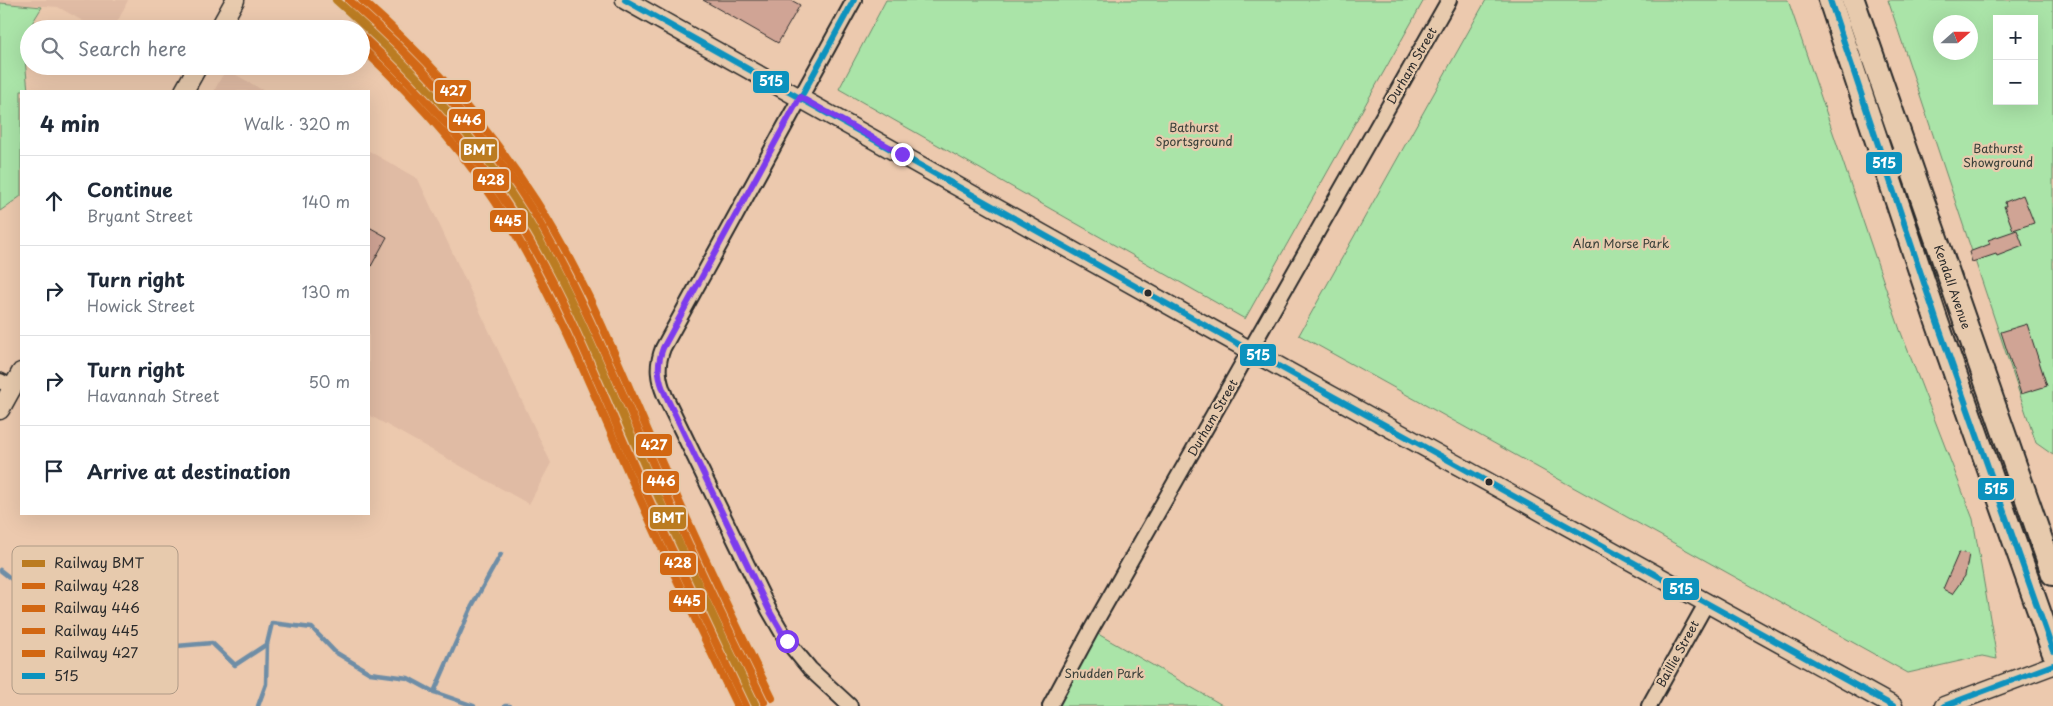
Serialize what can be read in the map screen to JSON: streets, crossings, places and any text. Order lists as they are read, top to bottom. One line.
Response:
{"streets":{"highway":["Kendall Avenue"],"street":["Durham Street","Baillie Street"]},"parks":["Bathurst Sportsground","Bathurst Showground","Alan Morse Park","Snudden Park"],"lines":["rail line BMT","rail line 446","rail line 427","transit line 515","rail line 428","rail line 445"],"legend":["Railway BMT","Railway 428","Railway 446","Railway 445","Railway 427","515"],"north":"right","page":{"map_buttons":["+","−"],"search":"Search here","heading":["4 min","Walk · 320 m"],"list":[["Continue","Bryant Street","140 m"],["Turn right","Howick Street","130 m"],["Turn right","Havannah Street","50 m"],"Arrive at destination"]}}
